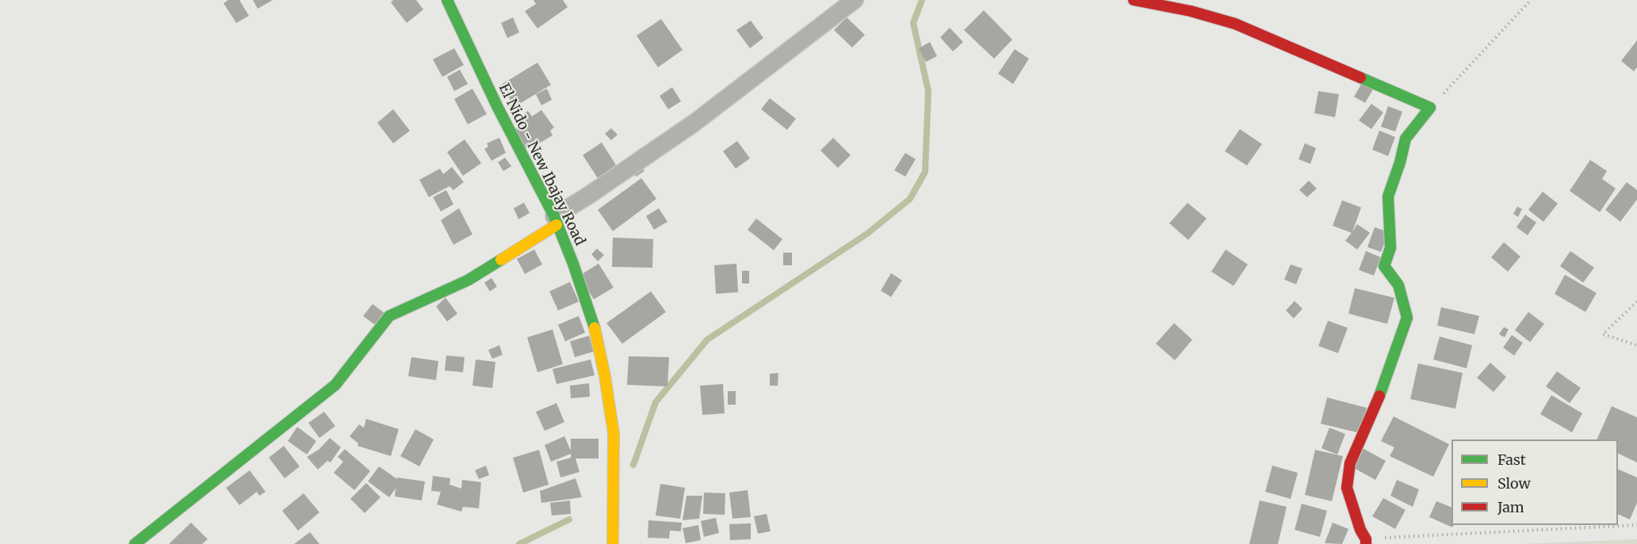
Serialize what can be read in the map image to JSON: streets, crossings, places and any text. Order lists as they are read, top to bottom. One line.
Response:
{"streets":{"street":["El Nido - New Ibajay Road"]},"legend":["Fast","Slow","Jam"]}
